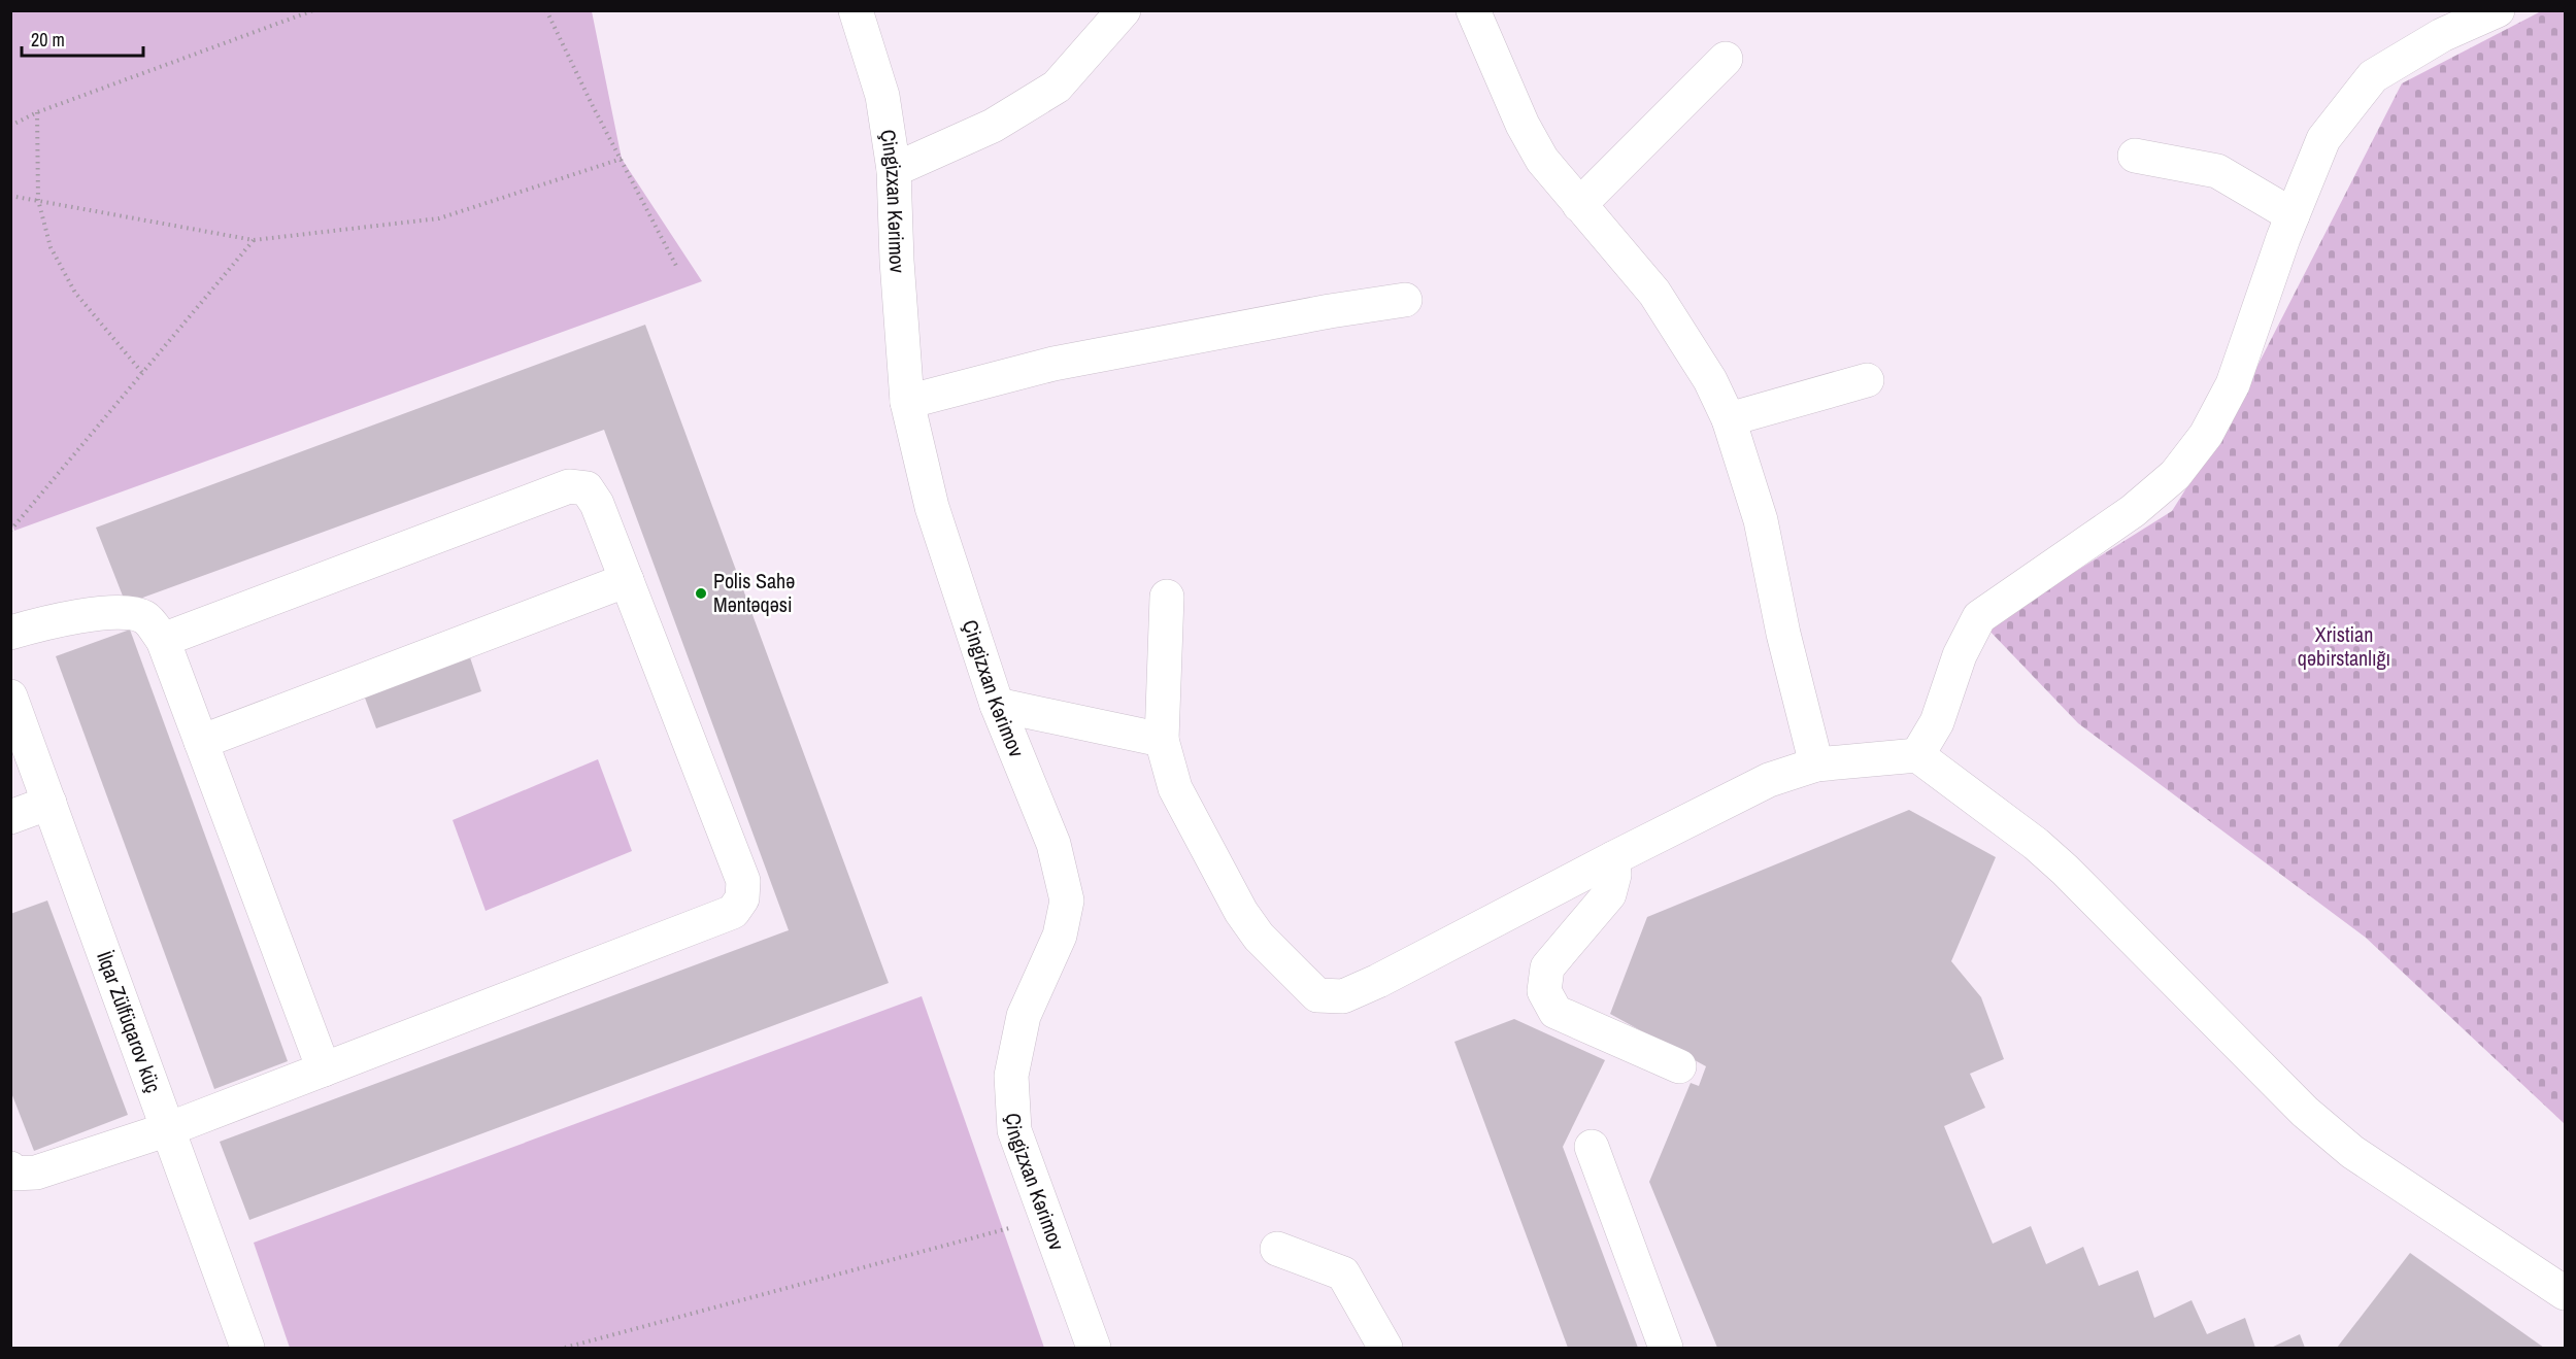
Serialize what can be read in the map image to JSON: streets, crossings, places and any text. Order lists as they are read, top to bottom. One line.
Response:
{"streets":{"street":["Çingizxan Kərimov","İlqar Zülfüqarov küç"]},"parks":["Xristian qəbirstanlığı"],"places":["Polis Sahə Məntəqəsi"],"scale_bar":"20 m"}
